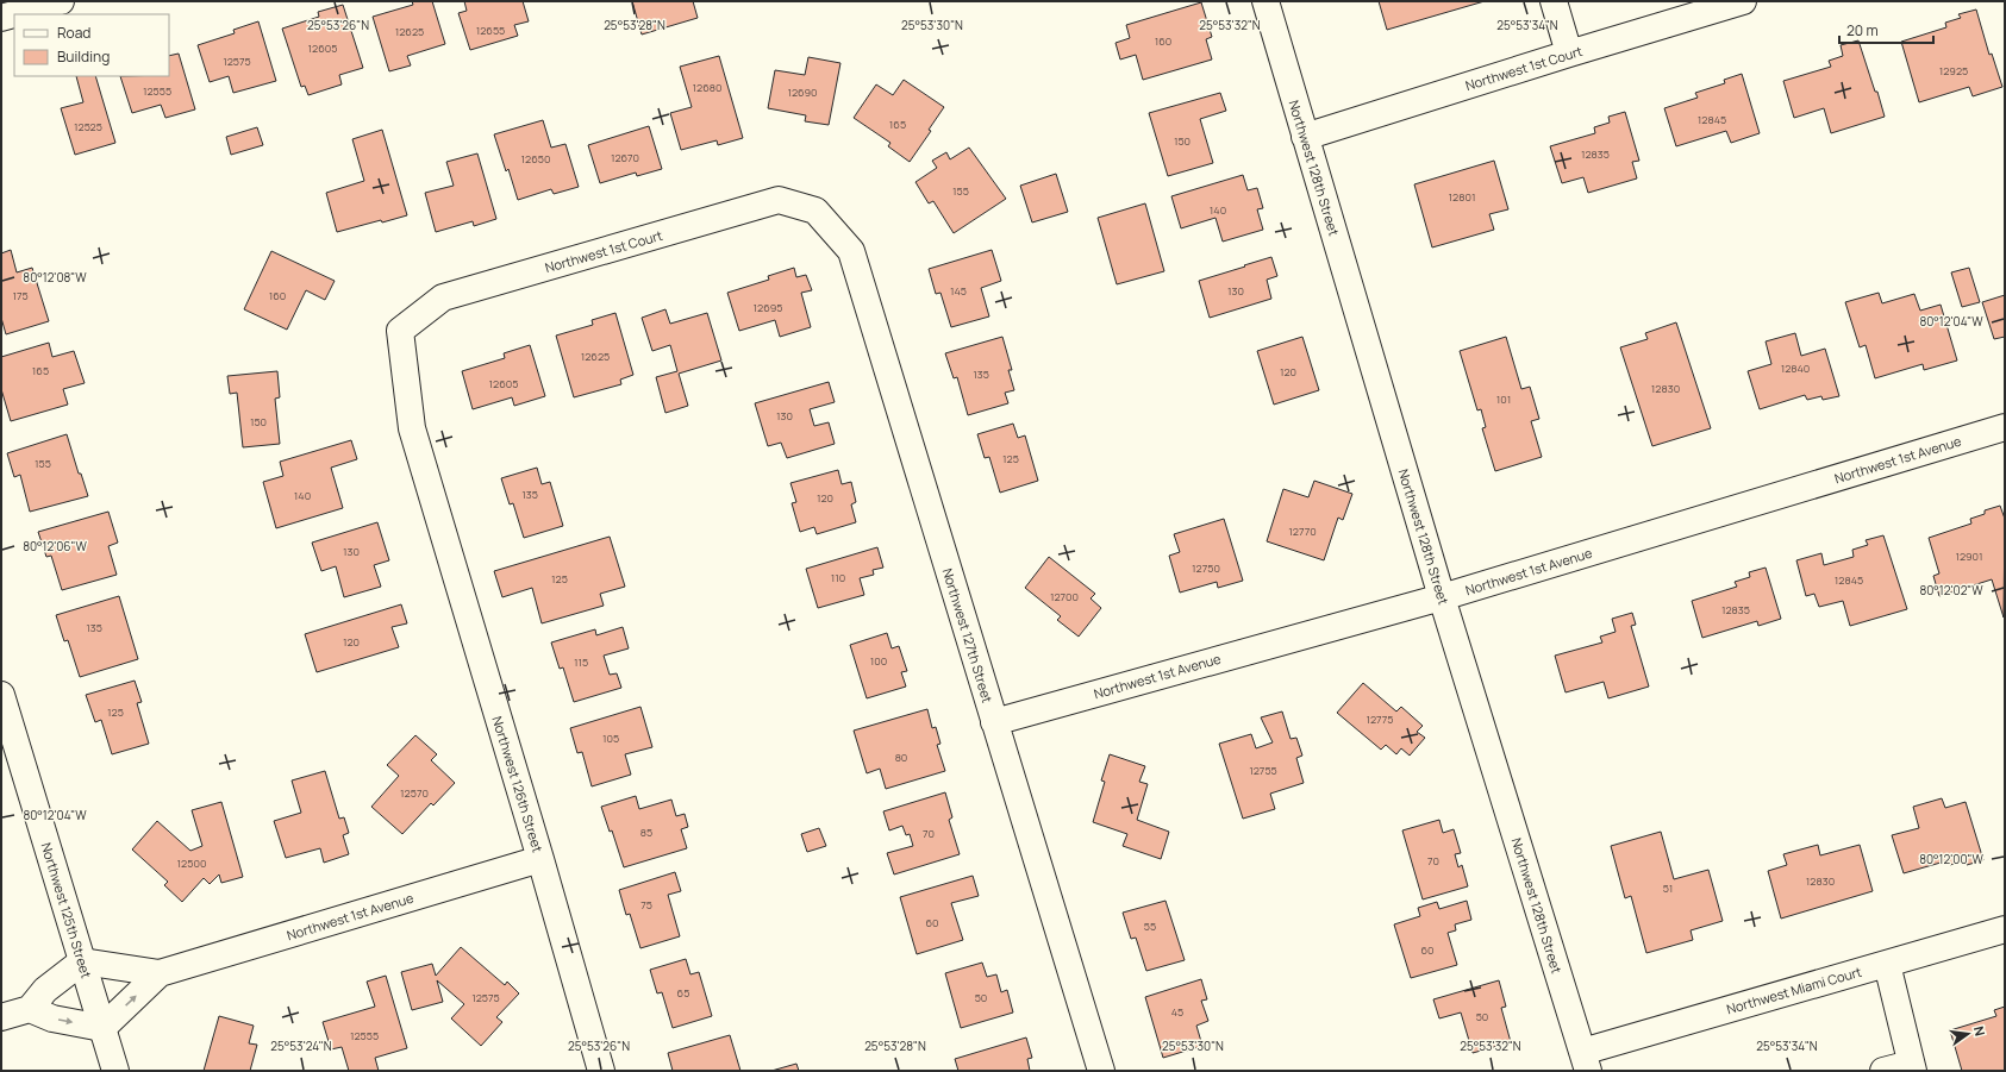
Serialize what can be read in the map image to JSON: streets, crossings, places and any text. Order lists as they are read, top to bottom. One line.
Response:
{"streets":{"street":["Northwest 1st Court","Northwest 128th Street","Northwest 1st Avenue","Northwest 127th Street","Northwest 126th Street","Northwest 125th Street","Northwest Miami Court"]},"crossings":[["Northwest 1st Court","Northwest 128th Street"],["Northwest 1st Court","Northwest 127th Street"],["Northwest 1st Court","Northwest 126th Street"],["Northwest 128th Street","Northwest 1st Avenue"],["Northwest 128th Street","Northwest Miami Court"],["Northwest 1st Avenue","Northwest 127th Street"],["Northwest 1st Avenue","Northwest 126th Street"],["Northwest 1st Avenue","Northwest 125th Street"]],"house_numbers":["12655","12625","160","12605","12575","12925","12680","12555","12690","12845","165","12525","150","12835","12670","12650","155","12801","140","145","130","175","160","12695","12625","12840","165","120","135","12605","12830","101","130","150","125","155","135","140","120","12770","130","12901","12750","110","125","12845","12700","12835","135","120","100","115","125","12775","105","80","12755","12570","85","70","70","12500","12830","51","75","60","55","60","65","12575","50","45","50","12555"],"legend":["Road","Building"],"scale_bar":"20 m","north":"right","coordinates":["25°53'26\"N","25°53'28\"N","25°53'30\"N","25°53'32\"N","25°53'34\"N","80°12'08\"W","80°12'04\"W","80°12'06\"W","80°12'02\"W","80°12'00\"W","25°53'24\"N"]}
